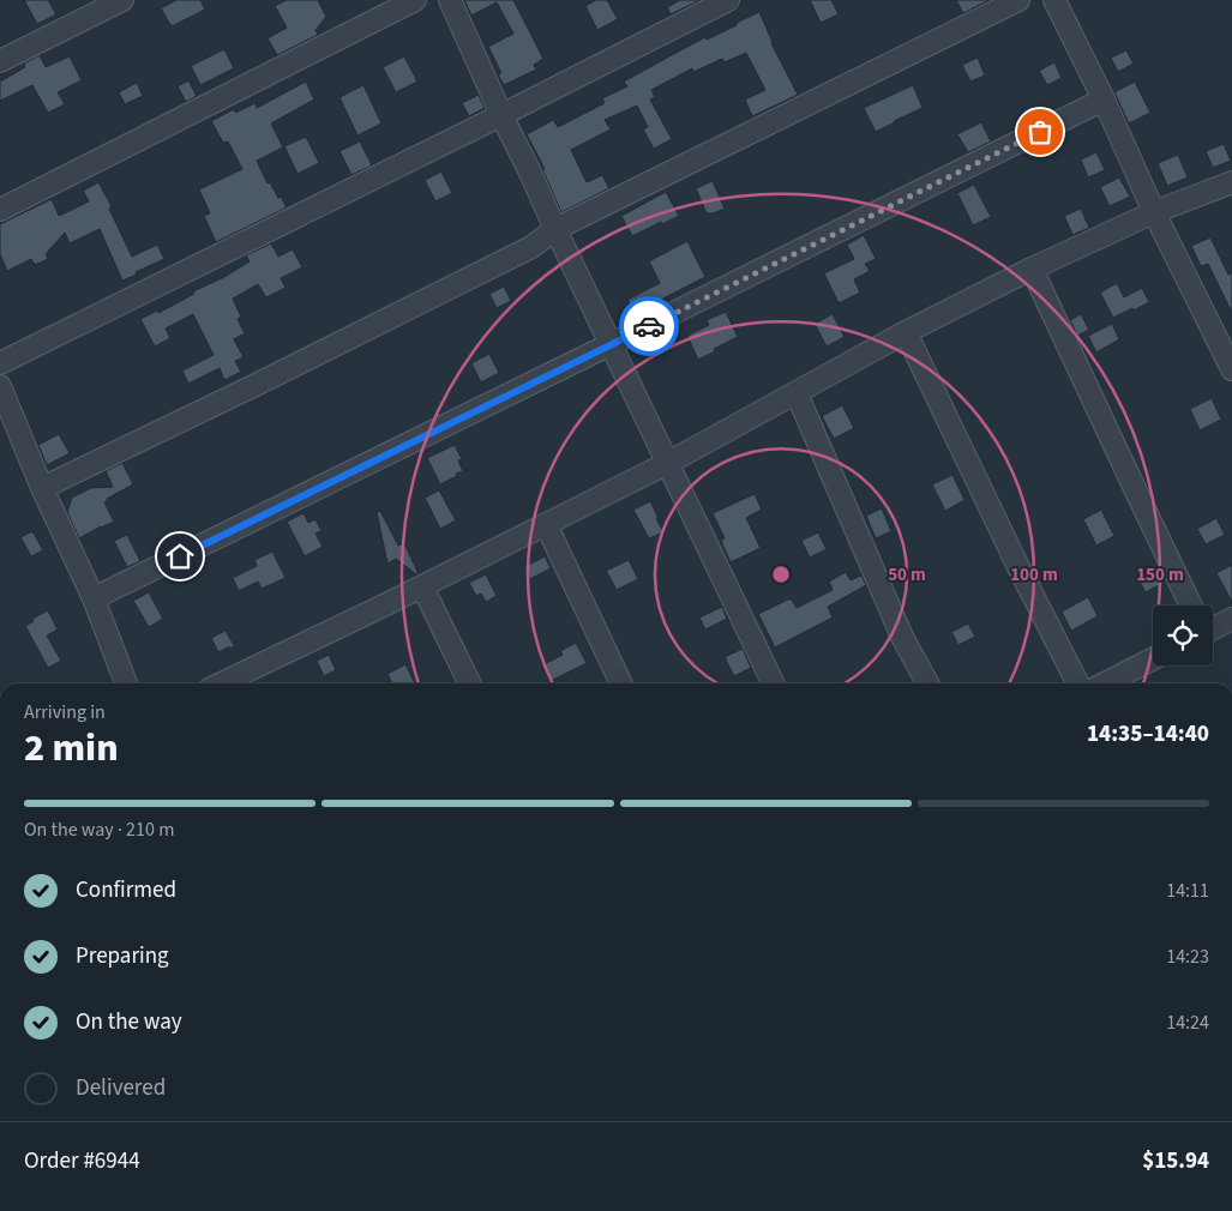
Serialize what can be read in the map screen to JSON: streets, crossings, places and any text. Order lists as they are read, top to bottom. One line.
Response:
{"page":{"heading":["2 min","Arriving in","14:35–14:40"],"panel":["Order #6944","$15.94"],"bar":"On the way · 210 m","list":[["Confirmed","14:11"],["Preparing","14:23"],["On the way","14:24"],"Delivered"]},"rings":["50 m","100 m","150 m"]}
